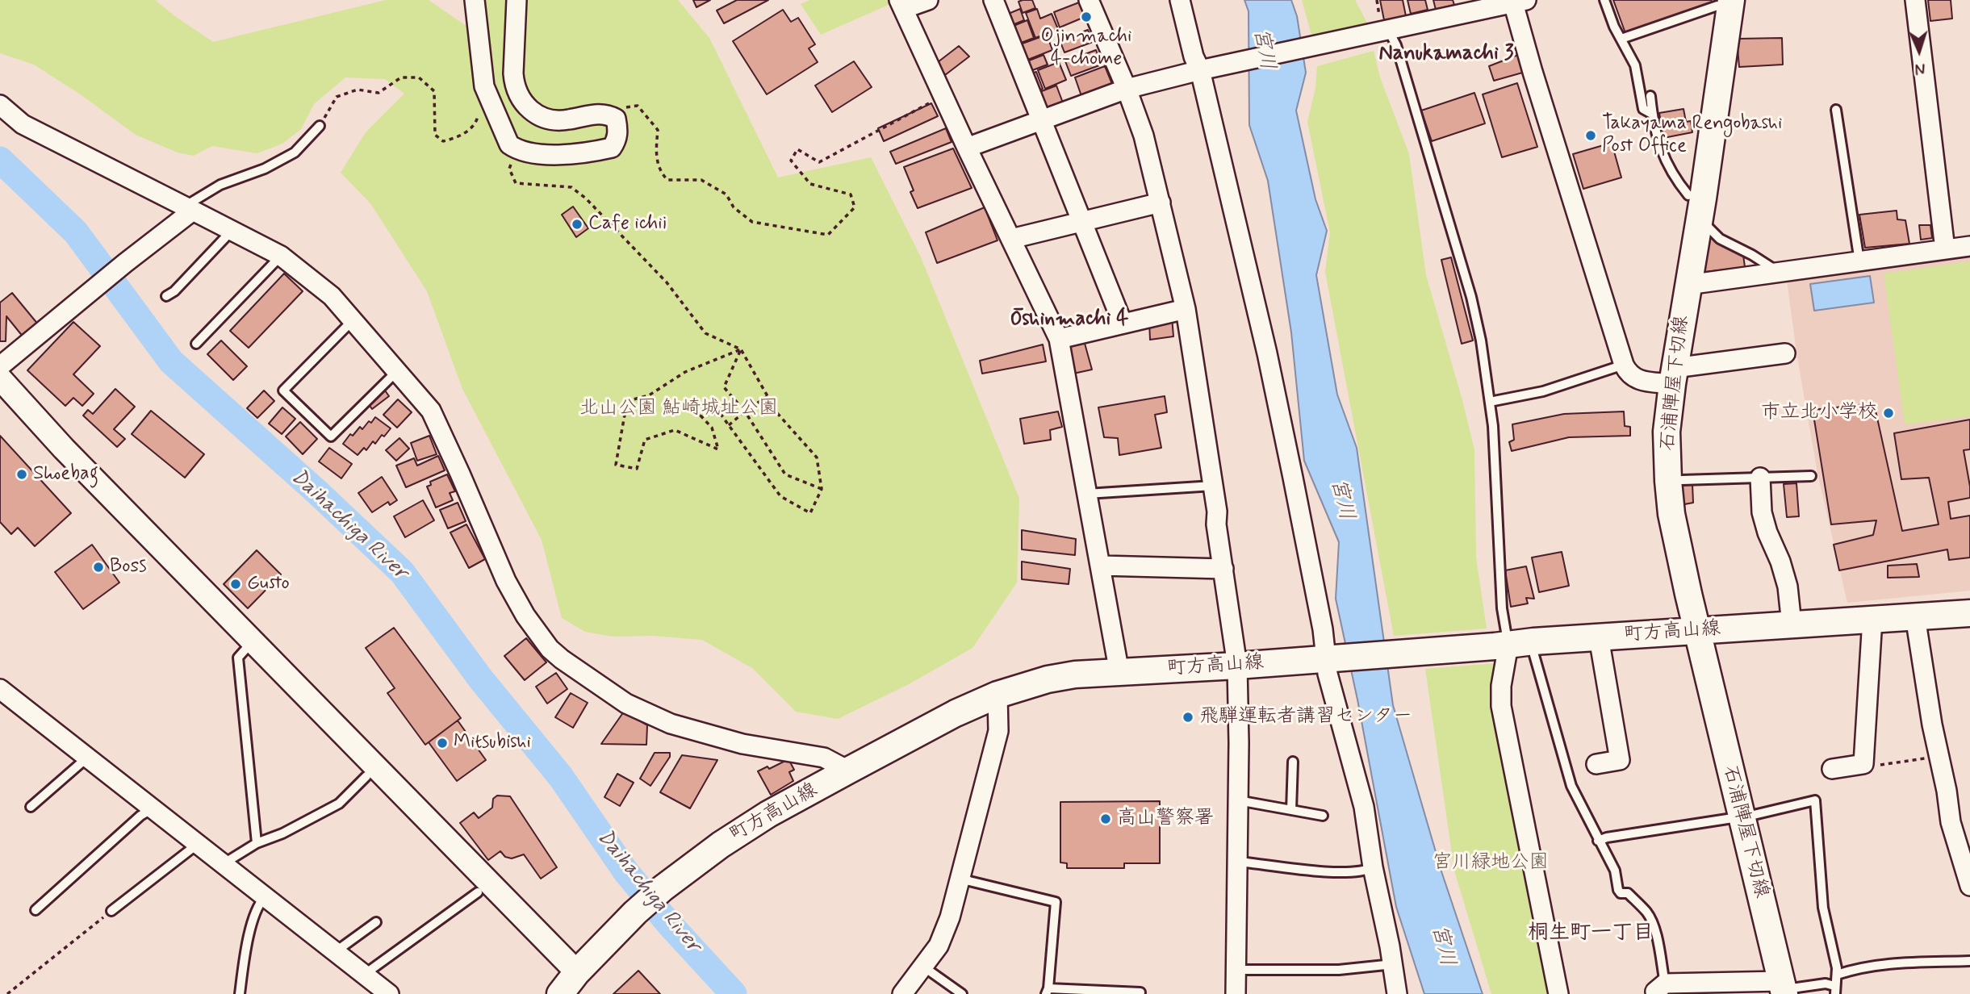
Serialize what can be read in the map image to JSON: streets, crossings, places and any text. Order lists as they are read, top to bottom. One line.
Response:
{"streets":{"main road":["石浦陣屋下切線","町方高山線"]},"crossings":[["石浦陣屋下切線","町方高山線"]],"districts":["Nanukamachi 3","Ōshinmachi 4","桐生町一丁目"],"water":["宮川","Daihachiga River"],"parks":["北山公園 鮎崎城址公園","宮川緑地公園"],"places":["Ojinmachi 4-chome","Takayama Rengobashi Post Office","Cafe ichii","市立北小学校","Shoebag","Boss","Gusto","飛騨運転者講習センター","Mitsubishi","高山警察署"],"north":"bottom"}
